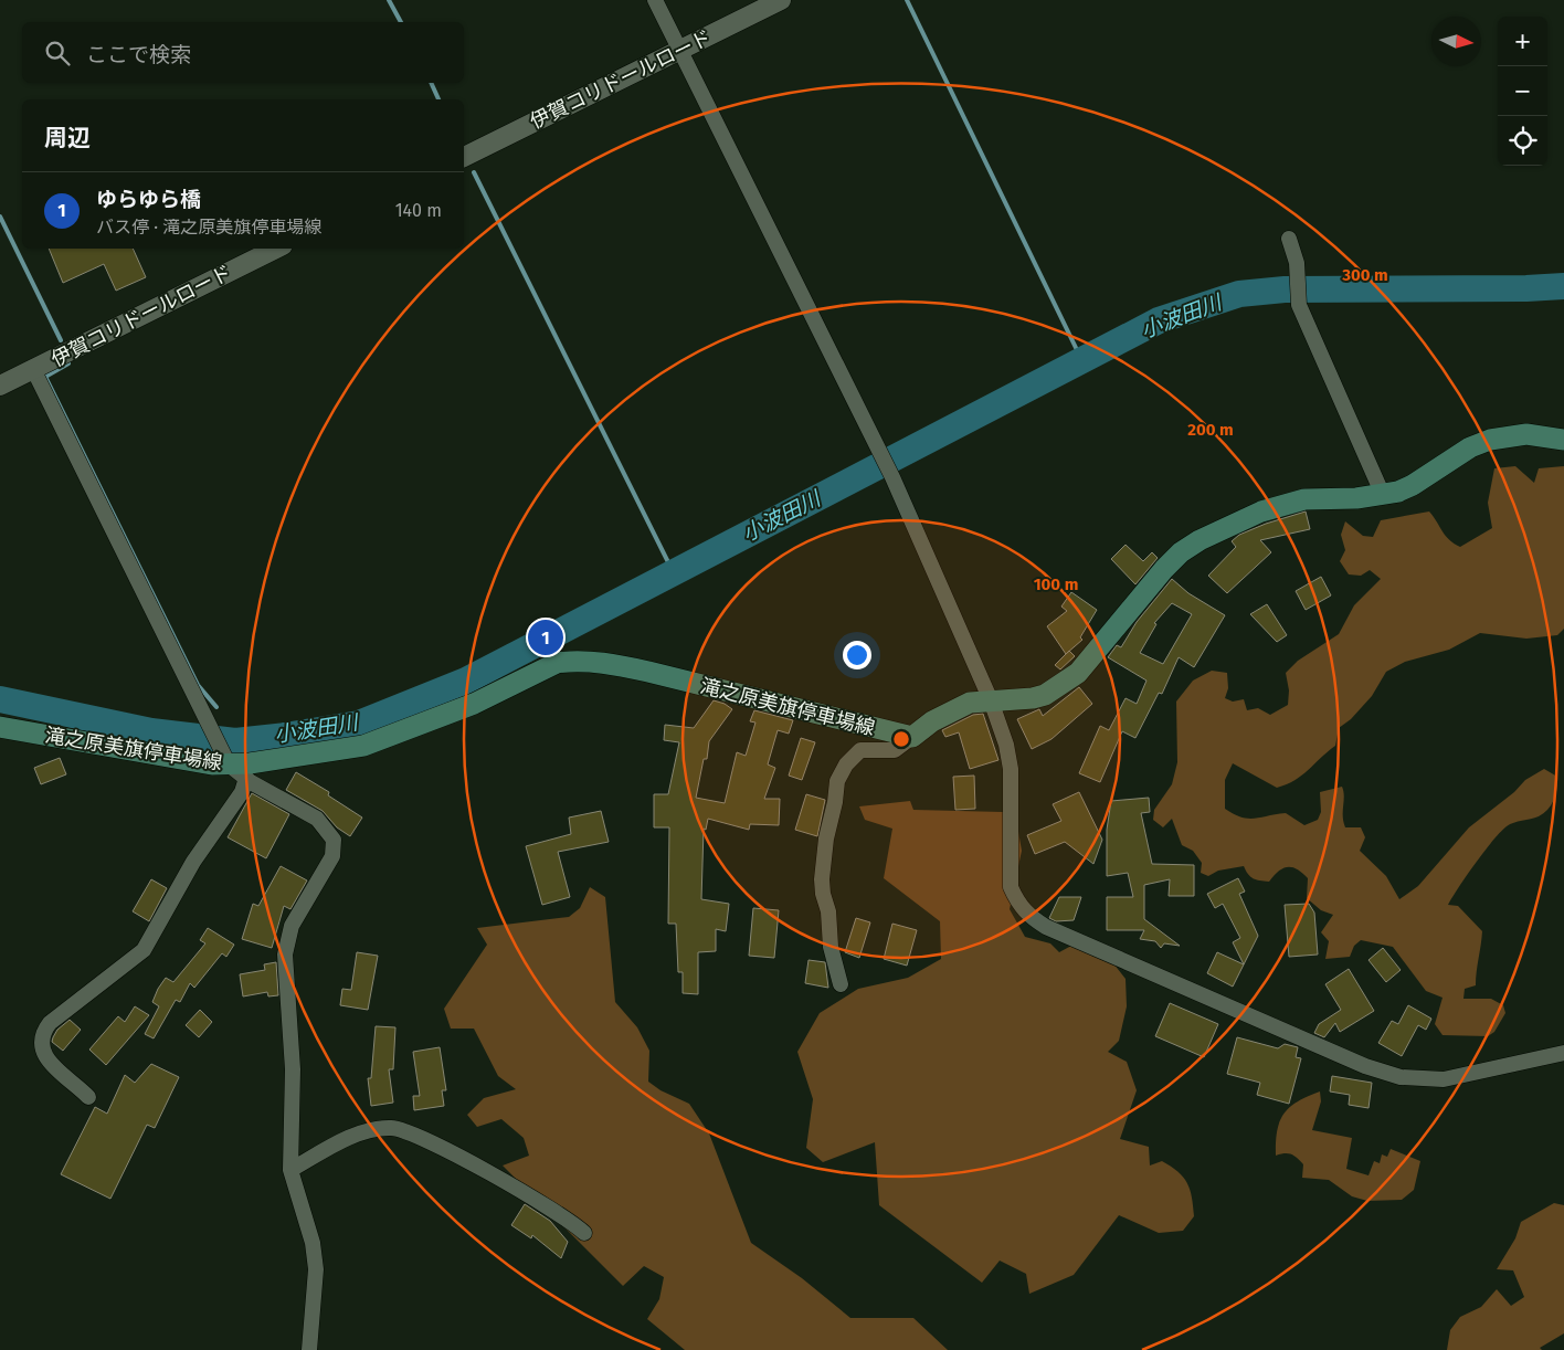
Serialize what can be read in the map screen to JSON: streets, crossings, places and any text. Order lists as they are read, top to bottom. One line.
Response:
{"streets":{"main road":["滝之原美旗停車場線"],"street":["伊賀コリドールロード"]},"water":["小波田川"],"north":"right","page":{"map_buttons":["+","−"],"search":"ここで検索","heading":"周辺","list":[{"mark":"1","name":"ゆらゆら橋","note":"バス停 · 滝之原美旗停車場線","value":"140 m"}],"pins":"1"},"rings":["300 m","200 m","100 m"]}
